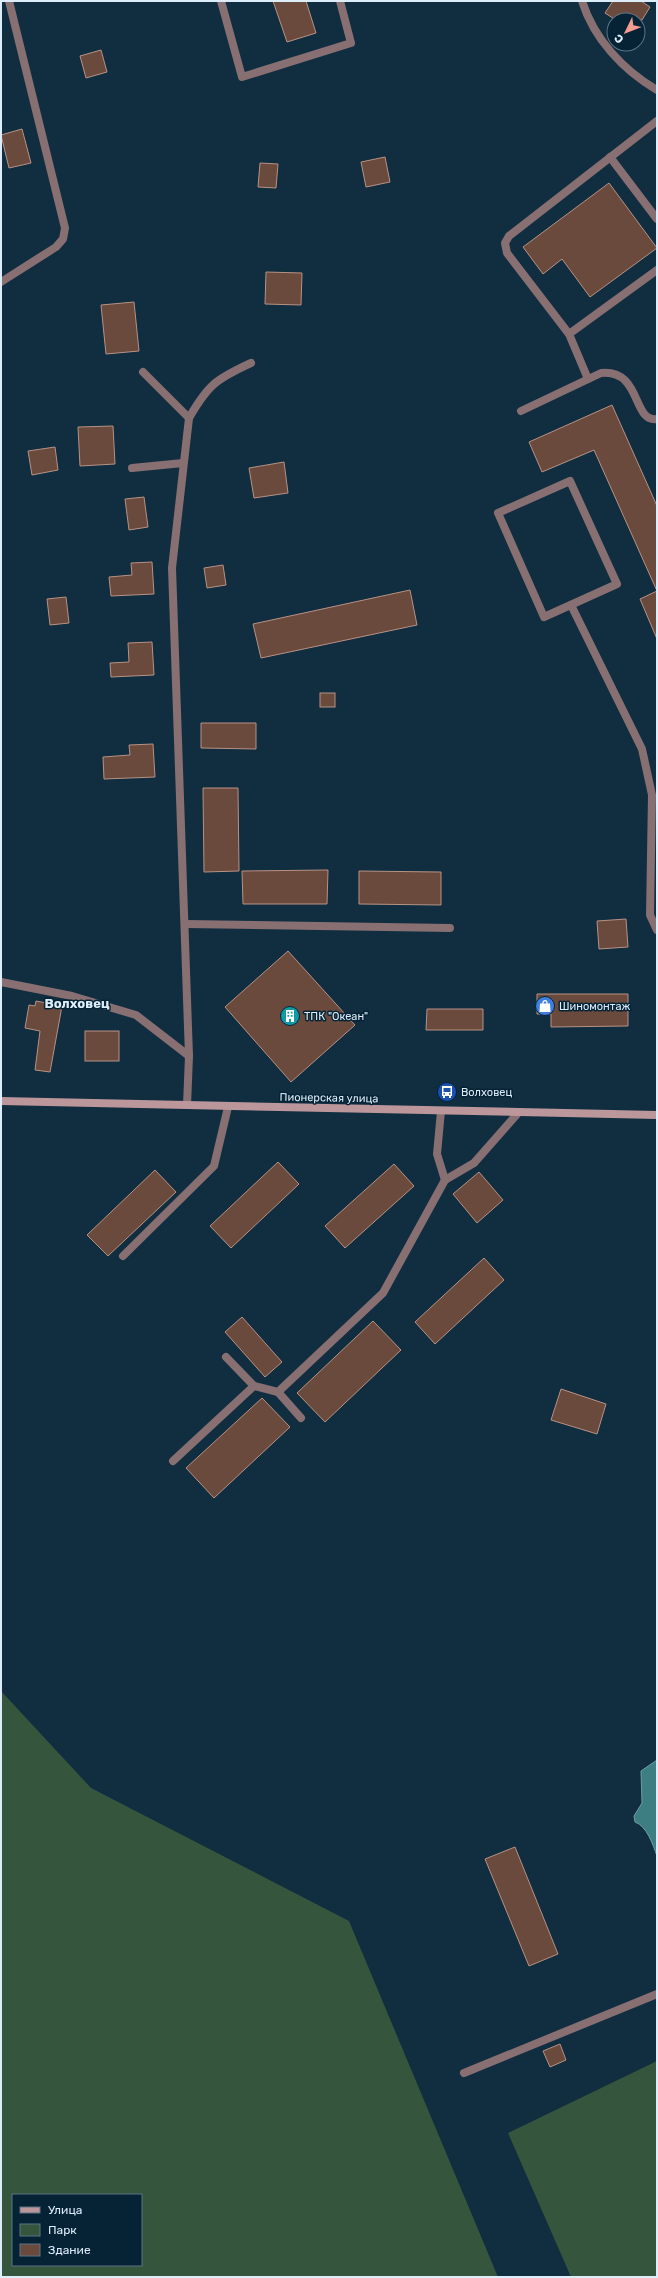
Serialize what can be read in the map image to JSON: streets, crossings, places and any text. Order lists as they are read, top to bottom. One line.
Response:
{"streets":{"street":["Пионерская улица"]},"districts":["Волховец"],"places":{"shop":["Шиномонтаж"],"building":["ТПК \"Океан\""],"bus stop":["Волховец"]},"legend":["Улица","Парк","Здание"],"north":"bottom left"}
